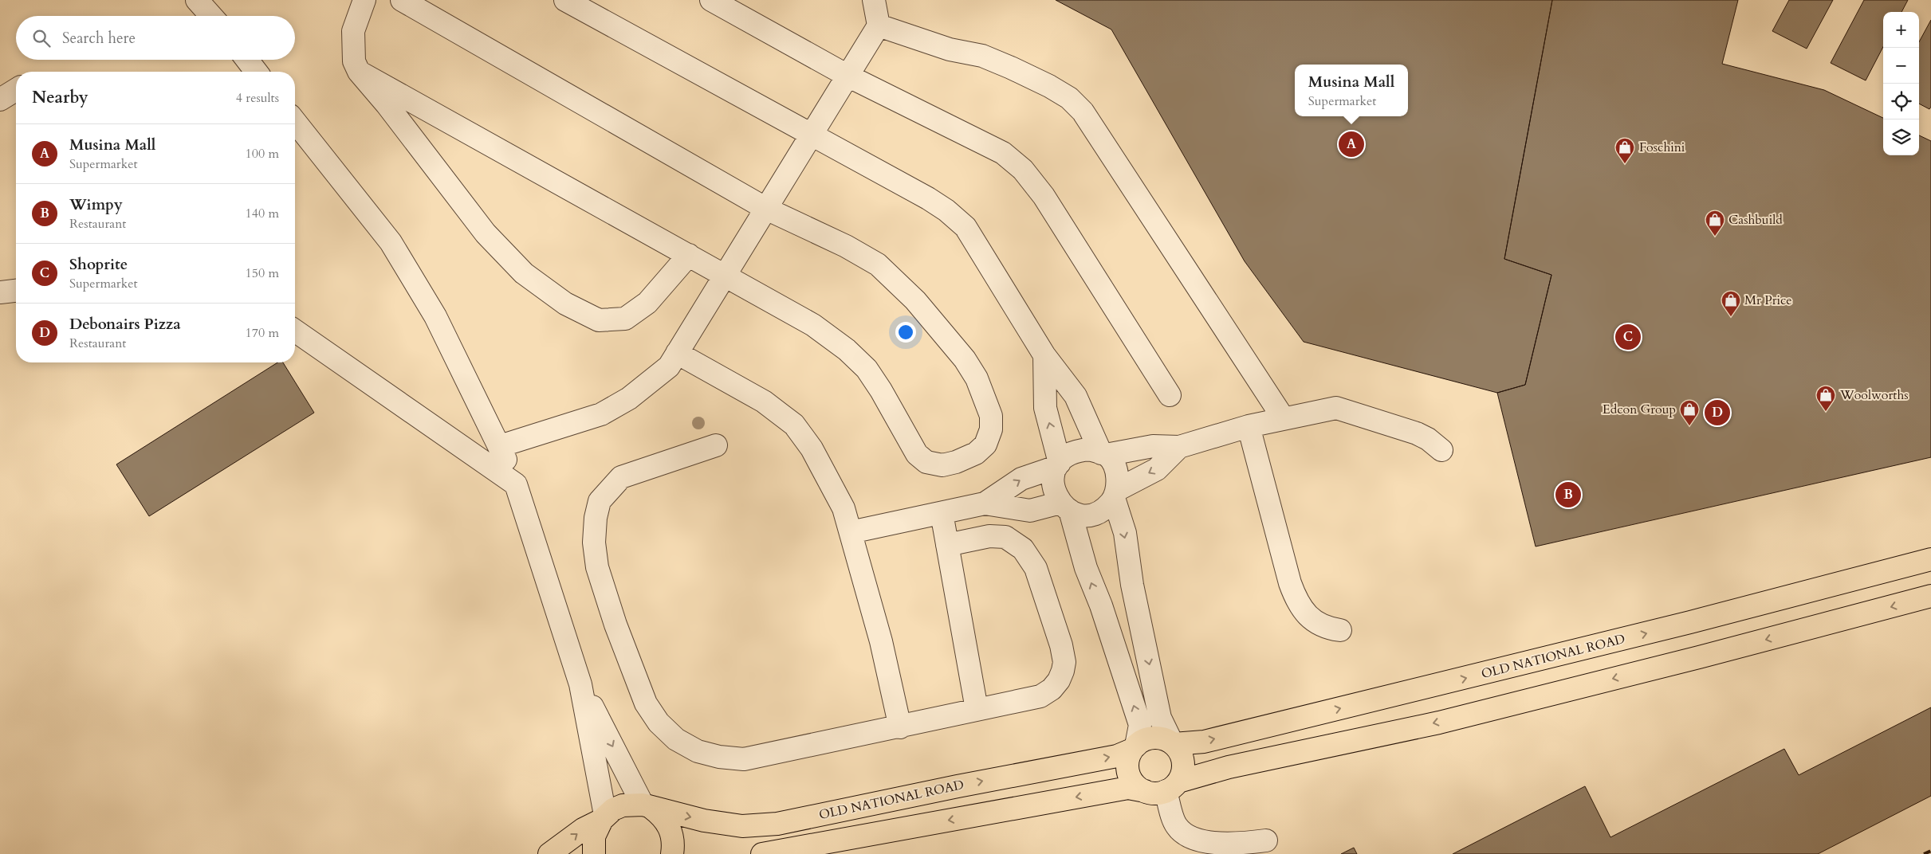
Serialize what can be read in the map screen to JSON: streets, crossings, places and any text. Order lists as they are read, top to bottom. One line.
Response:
{"streets":{"main road":["OLD NATIONAL ROAD"]},"places":{"shop":["Foschini","Cashbuild","Mr Price","Woolworths","Edcon Group"]},"page":{"map_buttons":["+","−"],"search":"Search here","popup":["Musina Mall","Supermarket"],"heading":["Nearby","4 results"],"list":[{"mark":"A","name":"Musina Mall","note":"Supermarket","value":"100 m"},{"mark":"B","name":"Wimpy","note":"Restaurant","value":"140 m"},{"mark":"C","name":"Shoprite","note":"Supermarket","value":"150 m"},{"mark":"D","name":"Debonairs Pizza","note":"Restaurant","value":"170 m"}],"pins":["A","C","D","B"]}}
